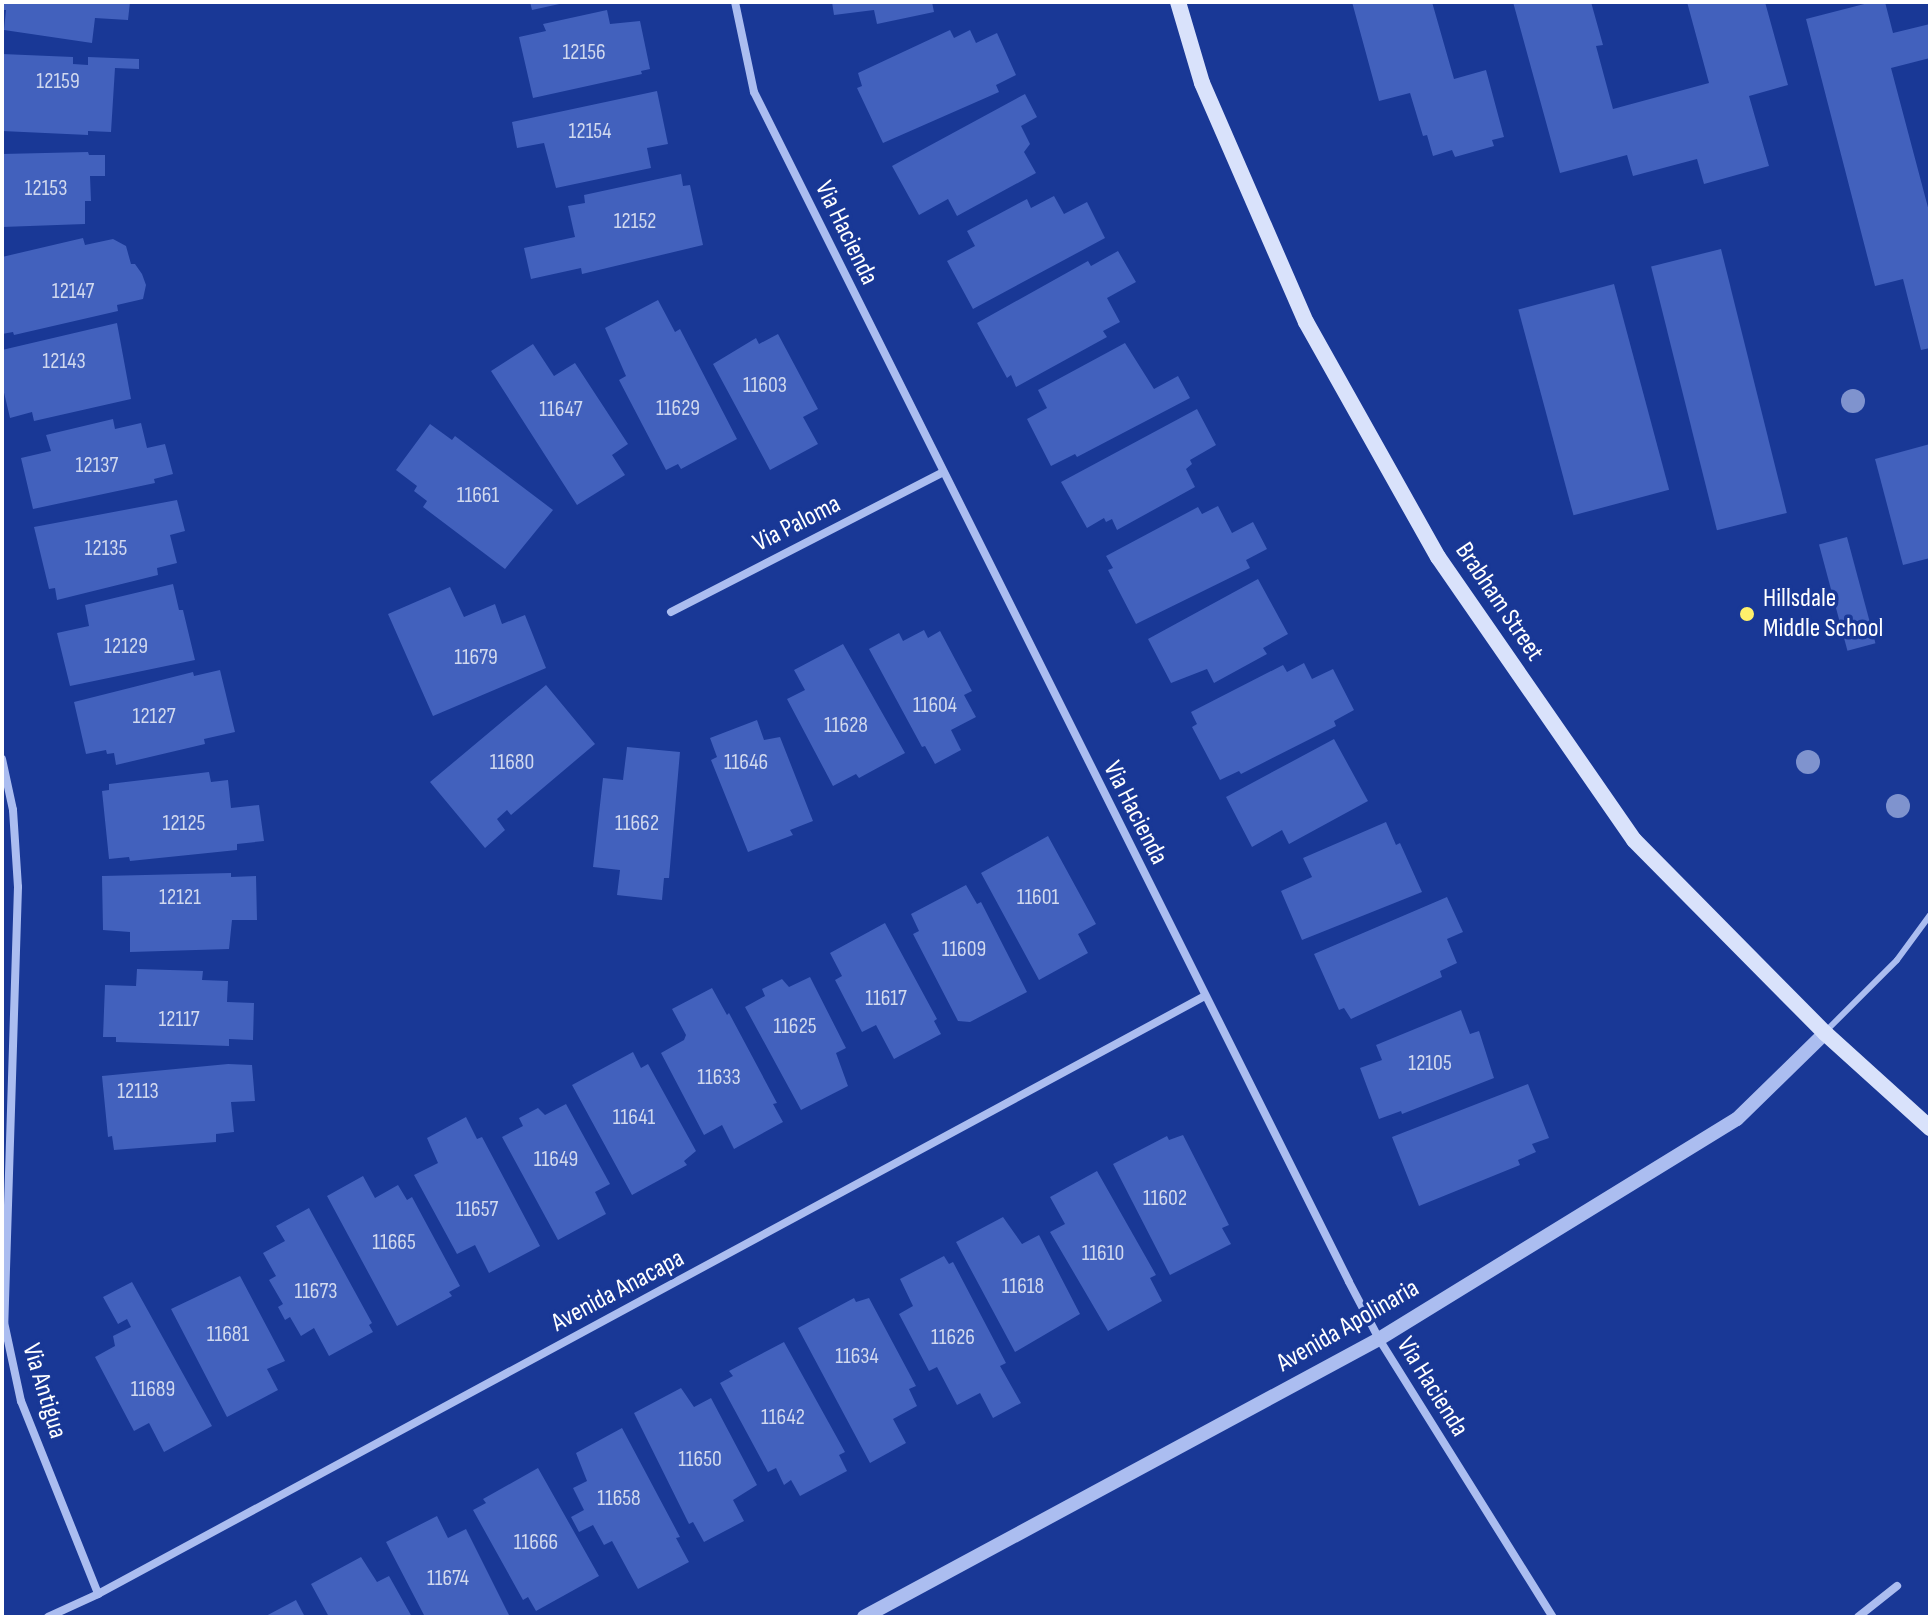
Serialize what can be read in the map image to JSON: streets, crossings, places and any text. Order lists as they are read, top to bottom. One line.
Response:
{"streets":{"main road":["Brabham Street"],"street":["Via Hacienda","Via Paloma","Avenida Anacapa","Avenida Apolinaria","Via Antigua"]},"crossings":[["Via Hacienda","Via Paloma"],["Via Hacienda","Avenida Anacapa"],["Via Hacienda","Avenida Apolinaria"],["Brabham Street","Avenida Apolinaria"],["Avenida Anacapa","Via Antigua"]],"places":["Hillsdale Middle School"],"house_numbers":["12156","12159","12154","12153","12152","12147","12143","11603","11629","11647","12137","11661","12135","12129","11679","11604","12127","11628","11680","11646","12125","11662","12121","11601","11609","11617","12117","11625","12105","11633","12113","11641","11649","11602","11657","11665","11610","11618","11673","11681","11626","11634","11689","11642","11650","11658","11666","11674"]}
